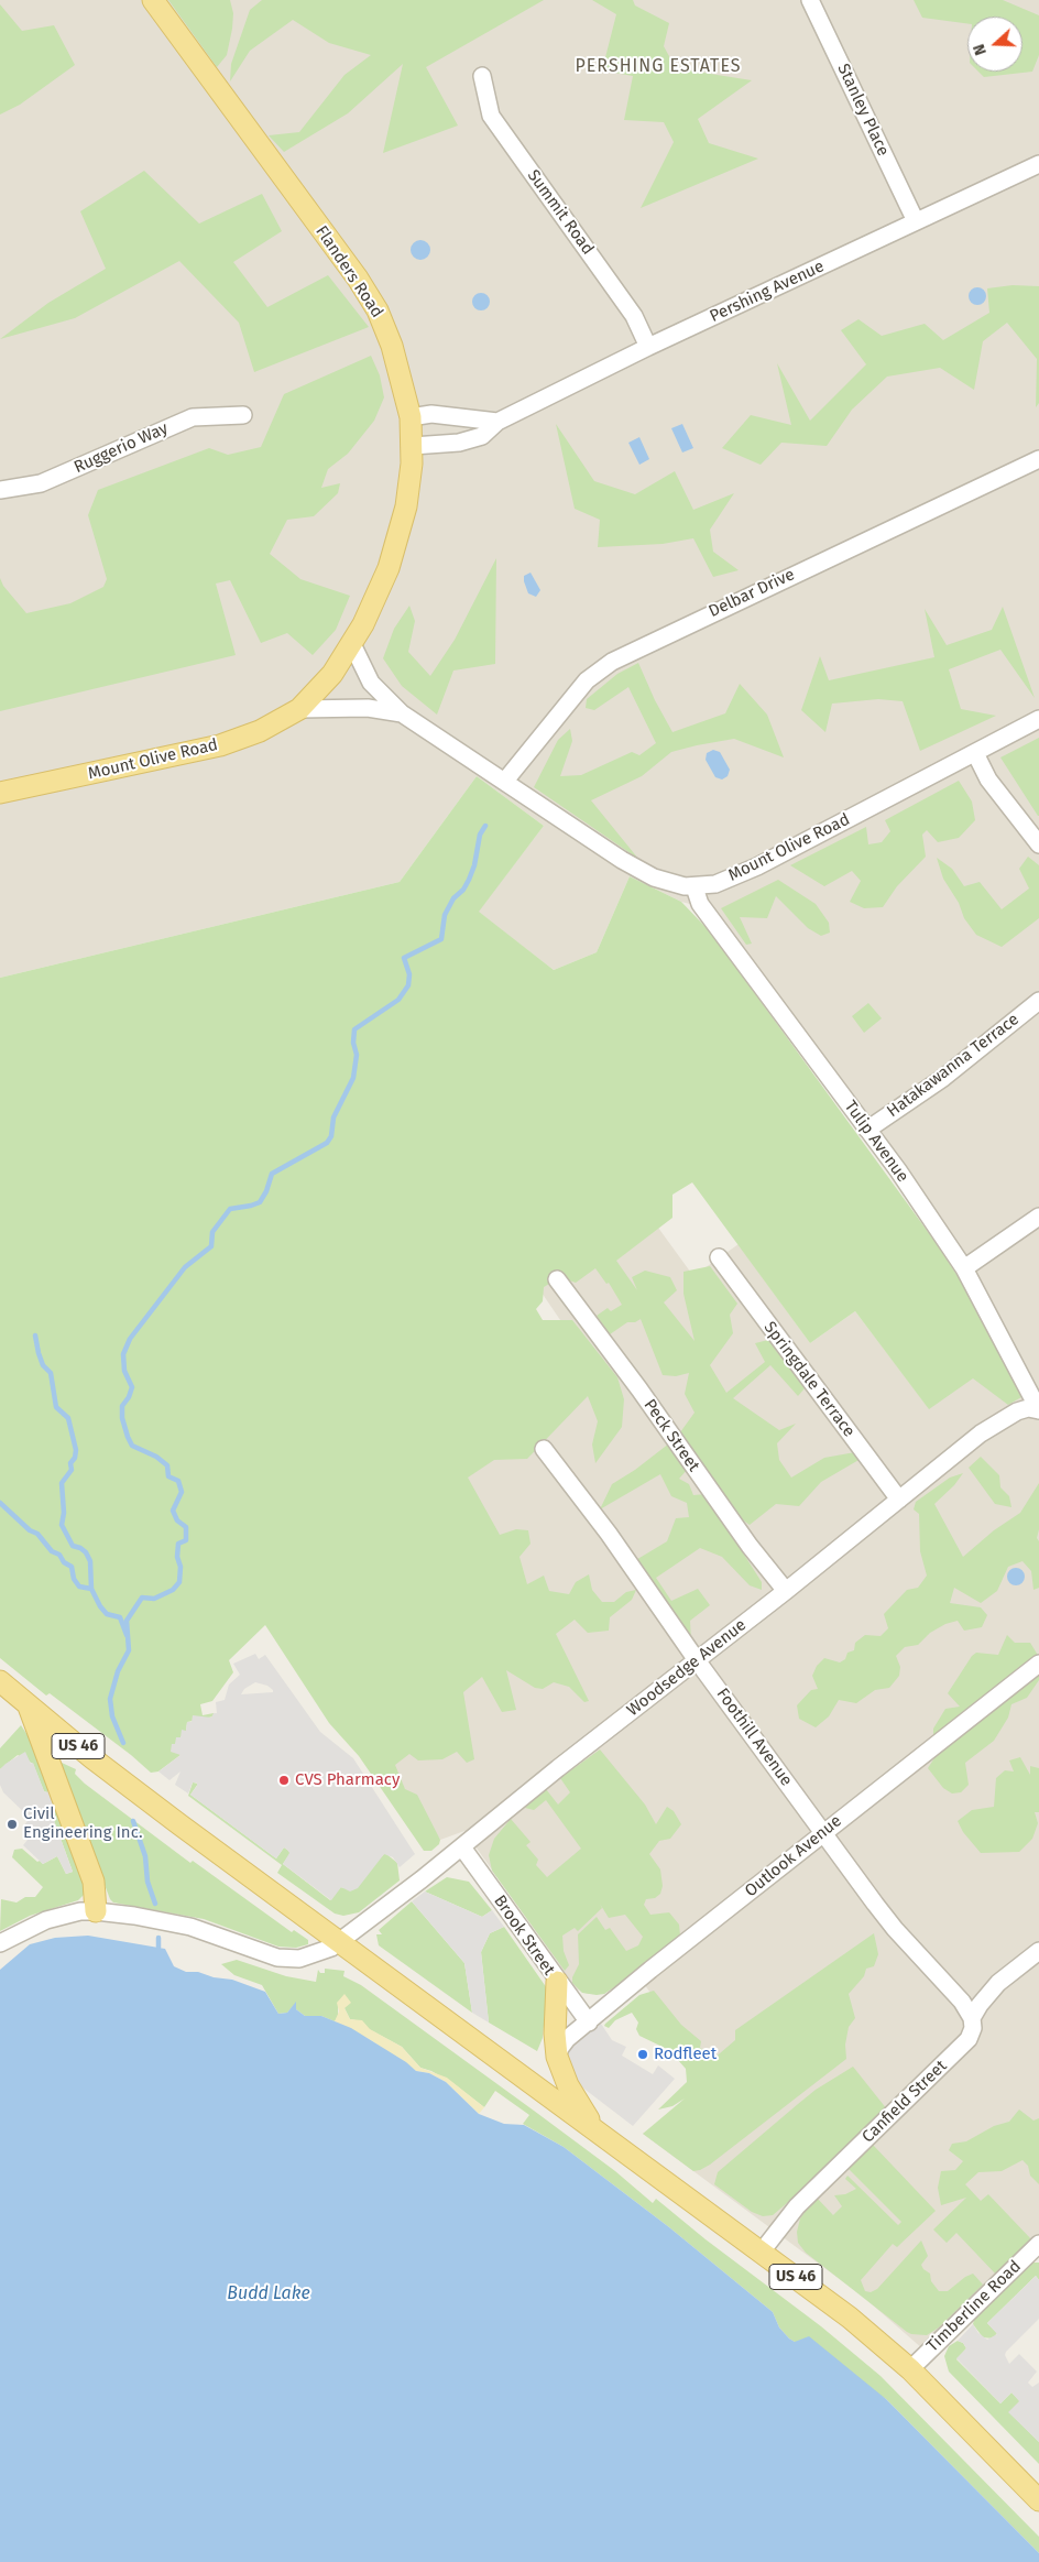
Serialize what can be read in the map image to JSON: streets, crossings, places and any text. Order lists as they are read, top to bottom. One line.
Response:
{"streets":{"main road":["Flanders Road","Mount Olive Road","US 46"],"street":["Stanley Place","Summit Road","Pershing Avenue","Ruggerio Way","Delbar Drive","Hatakawanna Terrace","Tulip Avenue","Springdale Terrace","Peck Street","Woodsedge Avenue","Foothill Avenue","Outlook Avenue","Brook Street","Canfield Street","Timberline Road"]},"crossings":[["Stanley Place","Pershing Avenue"],["Summit Road","Pershing Avenue"],["Flanders Road","Pershing Avenue"],["Flanders Road","Mount Olive Road"],["Delbar Drive","Mount Olive Road"],["Mount Olive Road","Tulip Avenue"],["Hatakawanna Terrace","Tulip Avenue"],["Tulip Avenue","Woodsedge Avenue"],["Springdale Terrace","Woodsedge Avenue"],["Peck Street","Woodsedge Avenue"],["Woodsedge Avenue","Foothill Avenue"],["Woodsedge Avenue","US 46"],["Woodsedge Avenue","Brook Street"],["Foothill Avenue","Outlook Avenue"],["Foothill Avenue","Canfield Street"],["US 46","Canfield Street"],["US 46","Timberline Road"],["Outlook Avenue","Brook Street"]],"districts":["PERSHING ESTATES"],"water":["Budd Lake"],"places":["CVS Pharmacy","Civil Engineering Inc.","Rodfleet"],"north":"left"}
